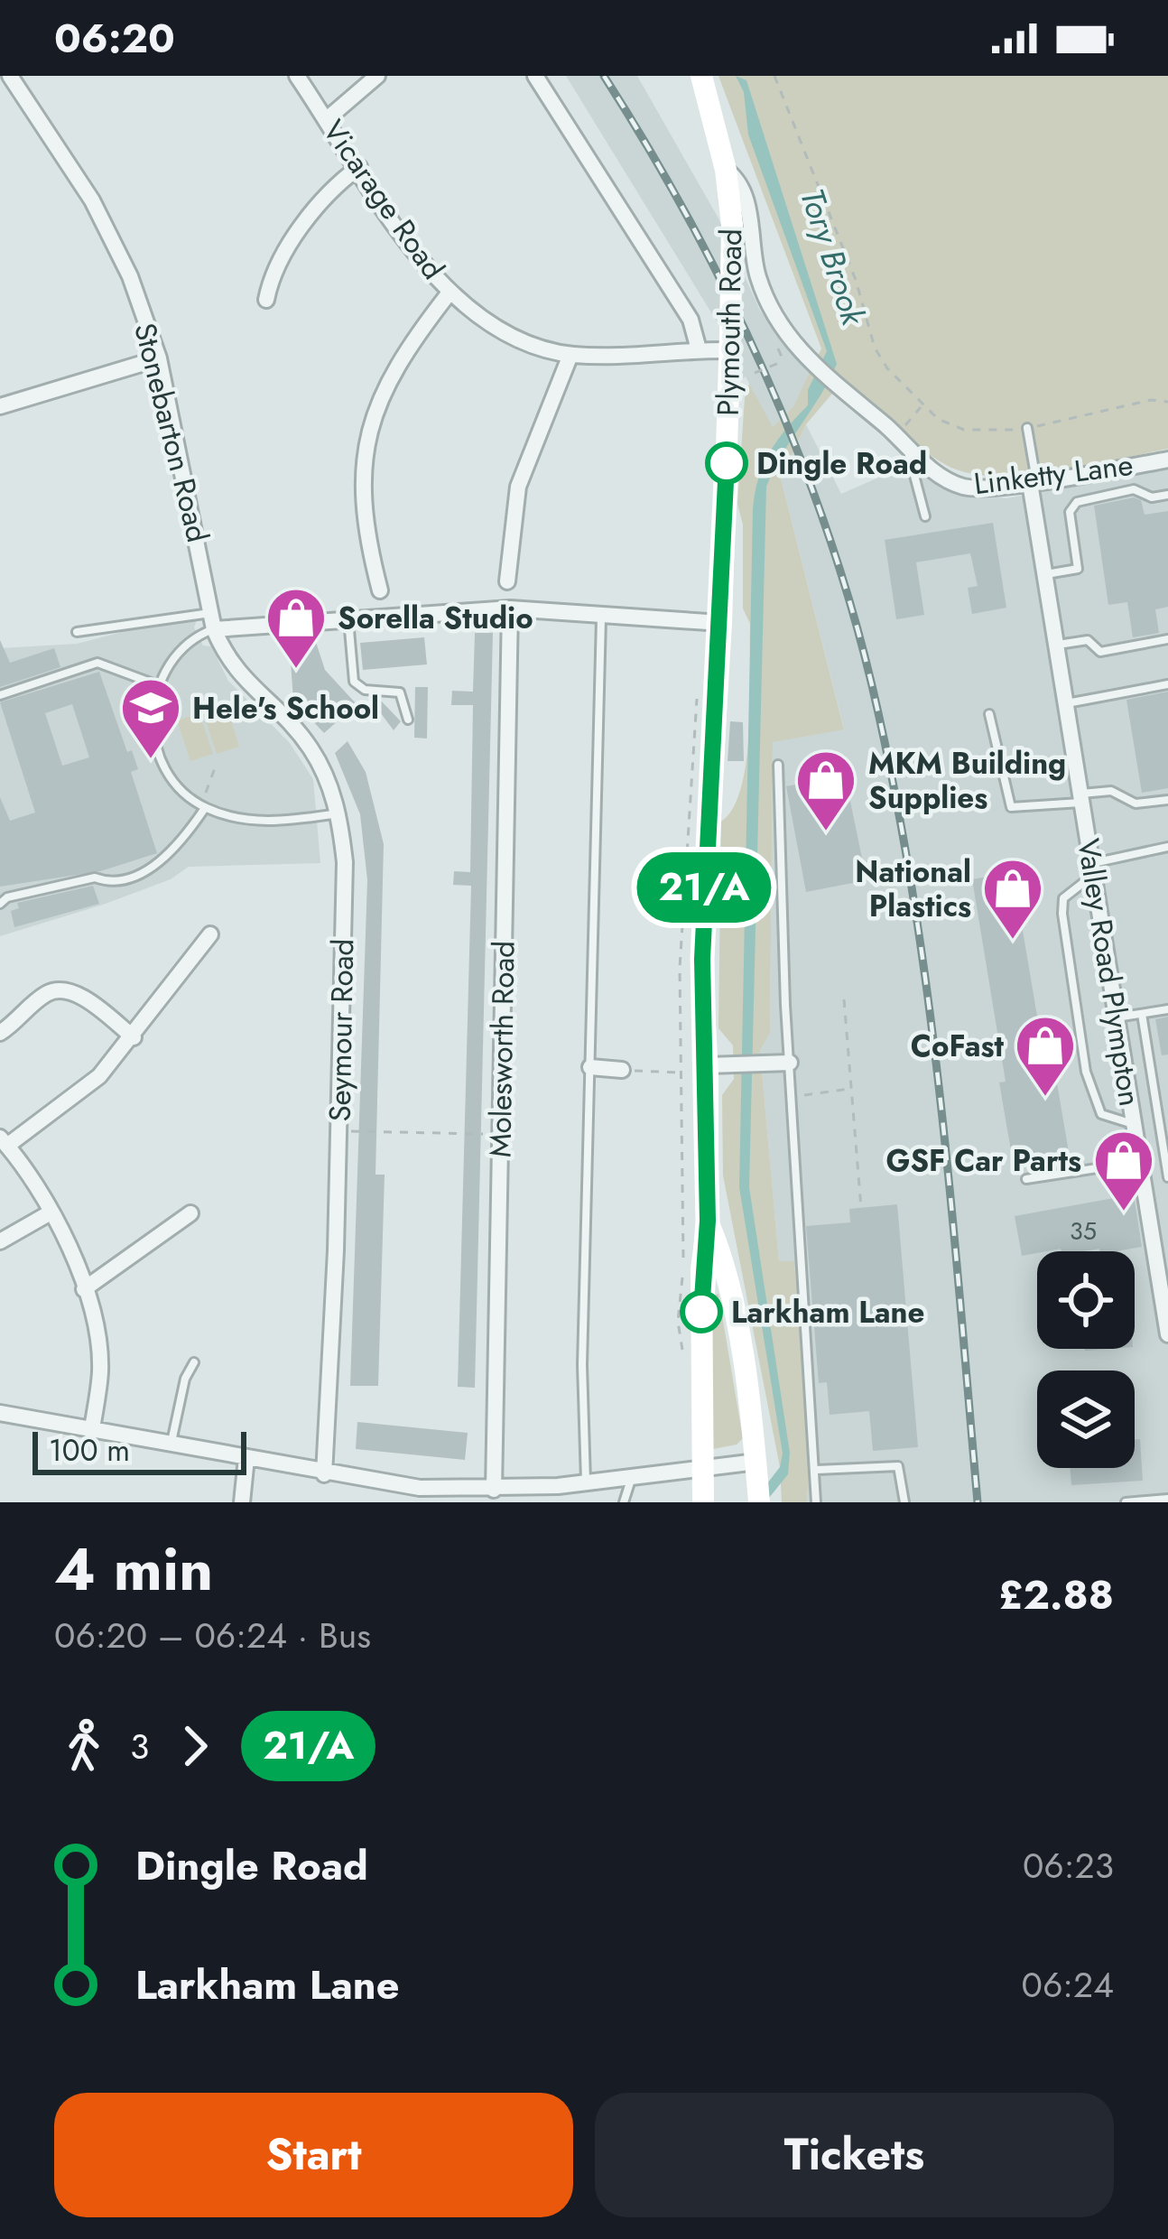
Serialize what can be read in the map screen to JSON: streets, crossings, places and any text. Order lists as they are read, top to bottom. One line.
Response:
{"streets":{"main road":["Plymouth Road"],"street":["Vicarage Road","Stonebarton Road","Linketty Lane","Valley Road Plympton","Seymour Road","Molesworth Road"]},"crossings":[["Vicarage Road","Plymouth Road"],["Plymouth Road","Linketty Lane"],["Stonebarton Road","Seymour Road"],["Linketty Lane","Valley Road Plympton"]],"water":["Tory Brook"],"places":{"other":["Dingle Road","Larkham Lane"],"shop":["Sorella Studio","MKM Building Supplies","National Plastics","CoFast","GSF Car Parts"],"school or university":["Hele's School"]},"lines":["bus line 21/A"],"house_numbers":["35"],"scale_bar":"100 m","page":{"status":"06:20","on_map":"21/A","scale":"100 m","heading":["4 min","06:20 – 06:24 · Bus","£2.88"],"legs":["3","21/A"],"list":[{"name":"Dingle Road","value":"06:23"},{"name":"Larkham Lane","value":"06:24"}],"buttons":["Start","Tickets"]}}
